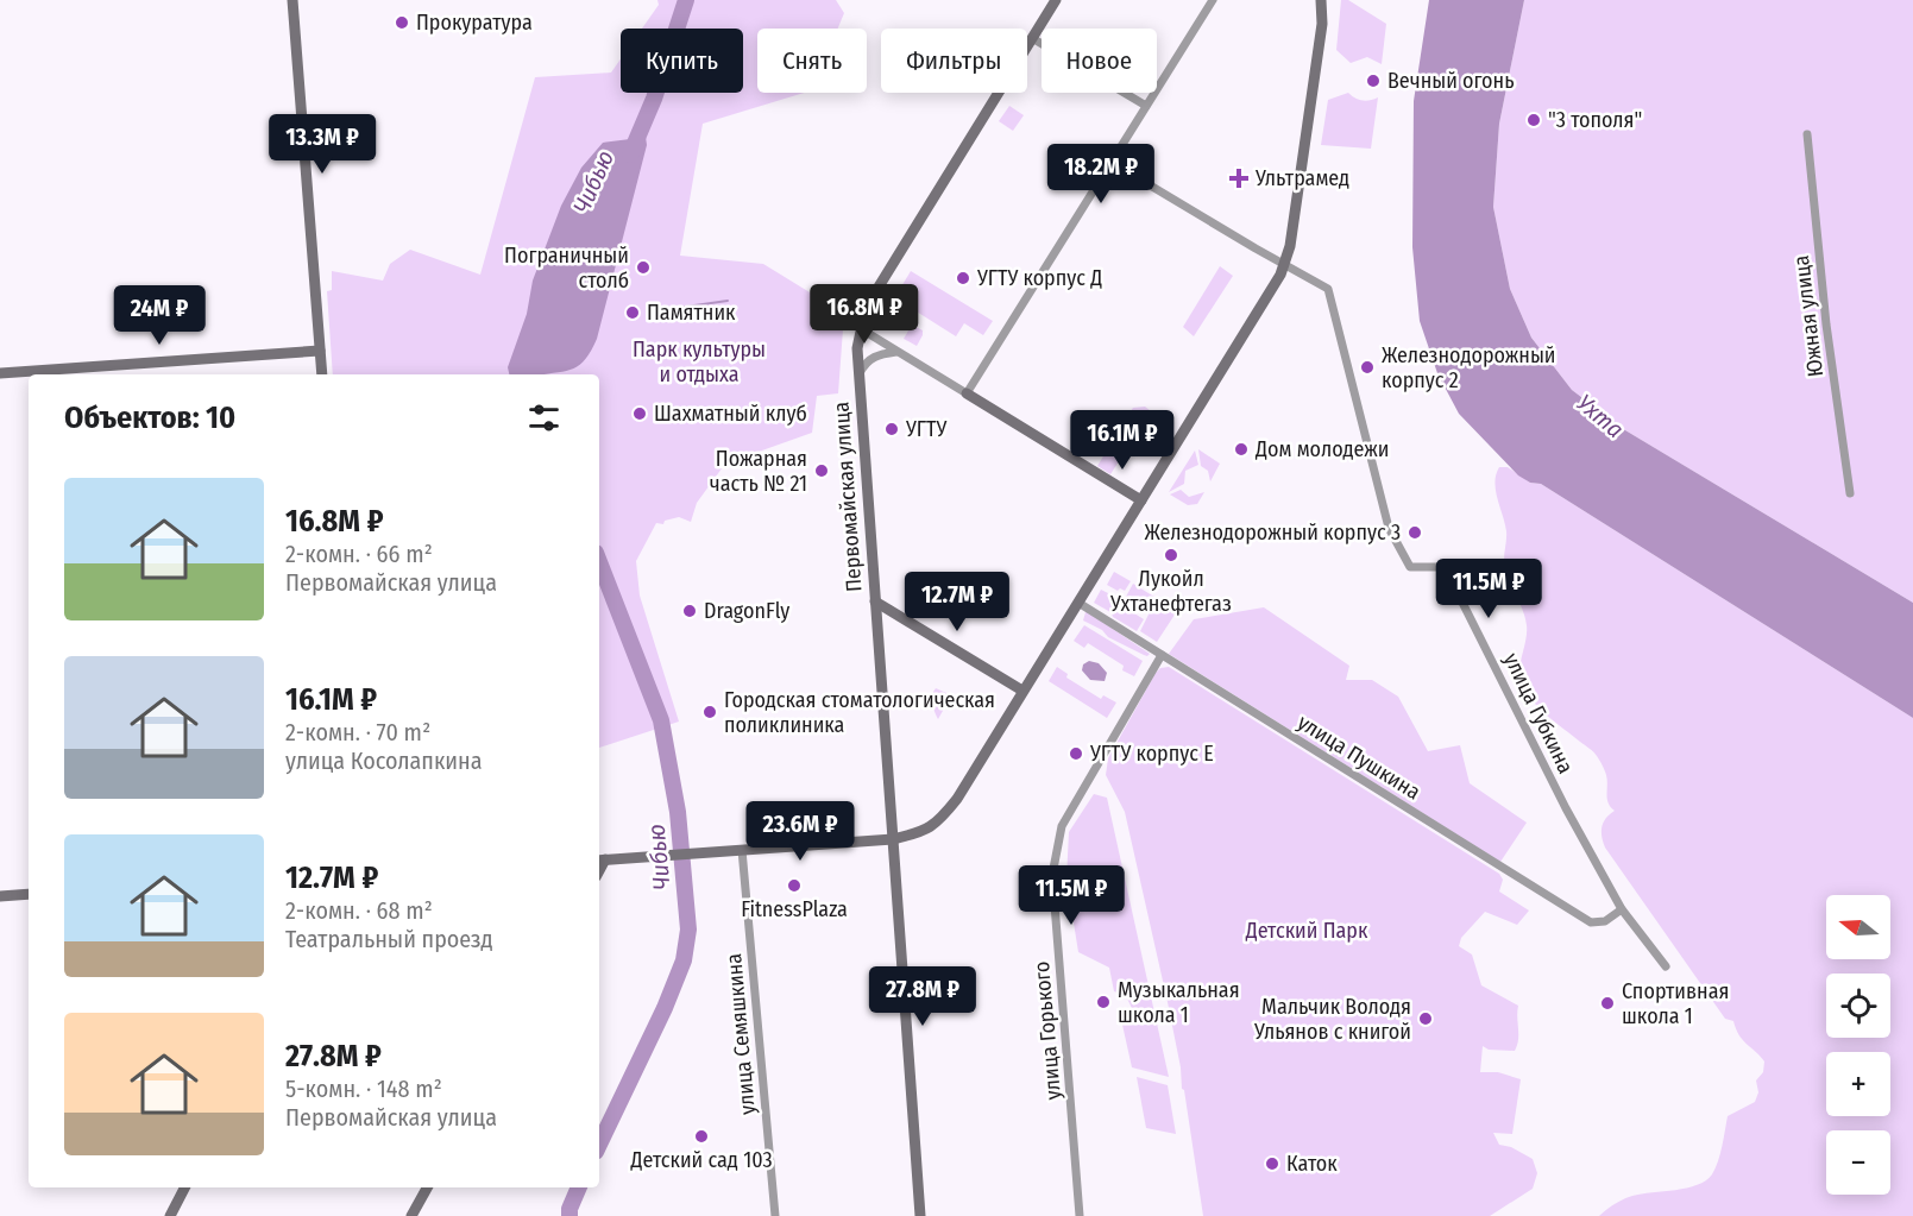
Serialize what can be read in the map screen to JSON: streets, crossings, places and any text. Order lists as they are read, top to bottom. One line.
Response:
{"streets":{"main road":["Первомайская улица"],"street":["Южная улица","улица Губкина","улица Пушкина","улица Горького","улица Семяшкина"]},"crossings":[["улица Губкина","улица Пушкина"],["улица Пушкина","улица Горького"]],"water":["Чибью","Ухта"],"parks":["Парк культуры и отдыха","Детский Парк"],"places":{"other":["Прокуратура","Вечный огонь","\"3 тополя\"","Пограничный столб","УГТУ корпус Д","Памятник","Железнодорожный корпус 2","Шахматный клуб","УГТУ","Дом молодежи","Пожарная часть № 21","Железнодорожный корпус 3","Лукойл Ухтанефтегаз","DragonFly","Городская стоматологическая поликлиника","УГТУ корпус Е","FitnessPlaza","Музыкальная школа 1","Спортивная школа 1","Мальчик Володя Ульянов с книгой","Детский сад 103","Каток"],"health":["Ультрамед"]},"north":"left","page":{"chip":["Купить","Снять","Фильтры","Новое"],"price":["13.3M ₽","18.2M ₽","16.8M ₽","24M ₽","16.1M ₽","11.5M ₽","12.7M ₽","23.6M ₽","11.5M ₽","27.8M ₽"],"heading":"Объектов: 10","list":[{"name":"16.8M ₽","note":"2-комн. · 66 m² · Первомайская улица"},{"name":"16.1M ₽","note":"2-комн. · 70 m² · улица Косолапкина"},{"name":"12.7M ₽","note":"2-комн. · 68 m² · Театральный проезд"},{"name":"27.8M ₽","note":"5-комн. · 148 m² · Первомайская улица"}],"map_buttons":["+","−"]}}
